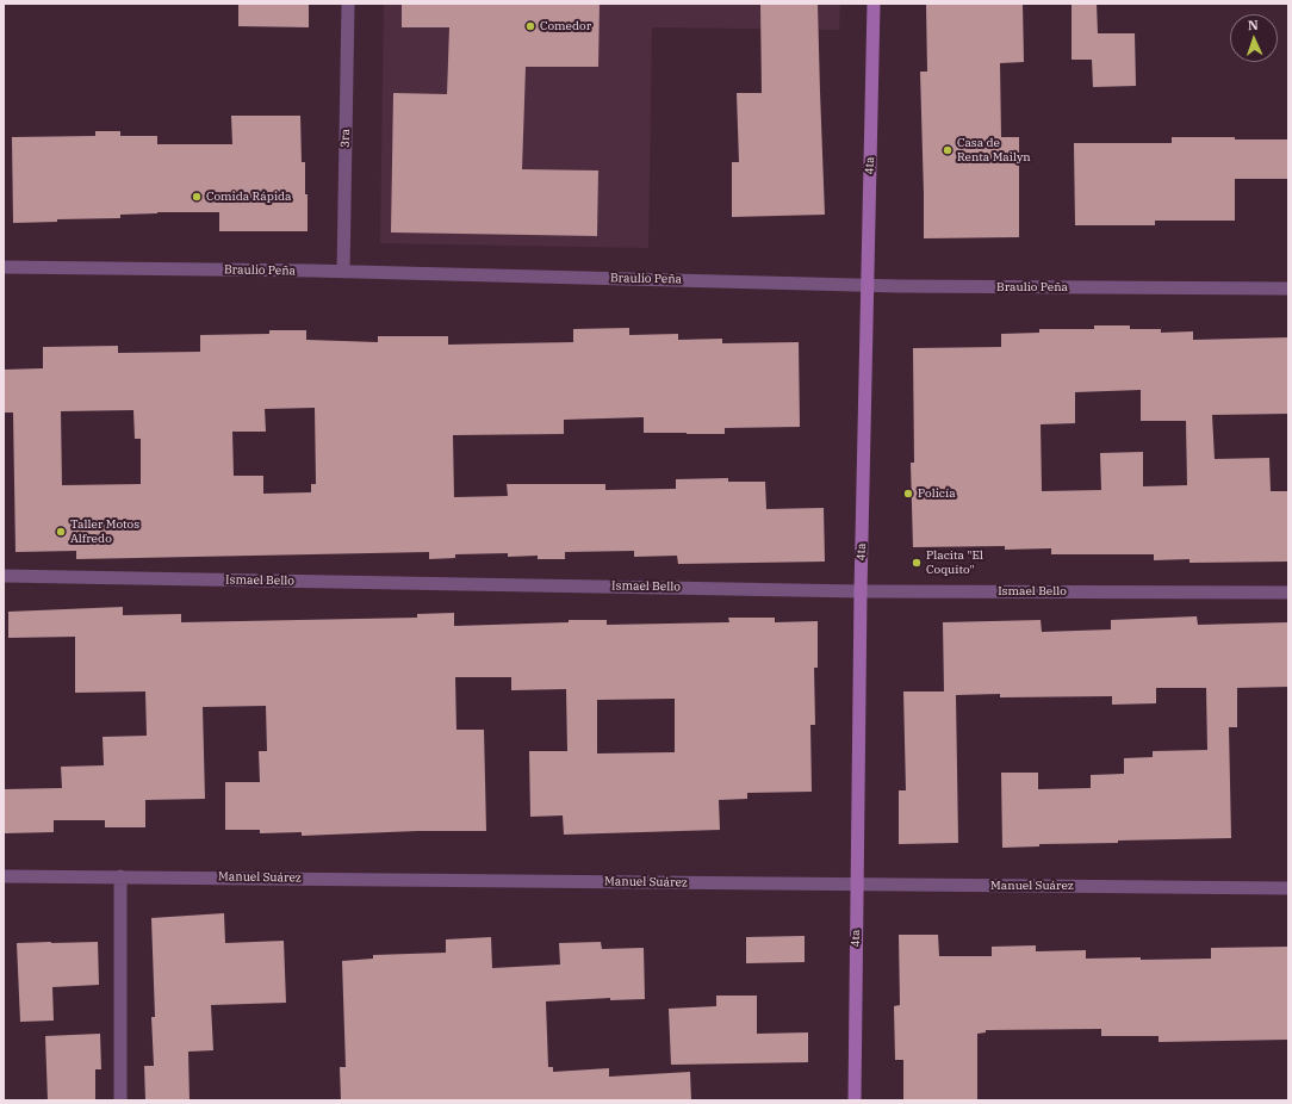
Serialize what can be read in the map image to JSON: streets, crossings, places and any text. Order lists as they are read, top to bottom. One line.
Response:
{"streets":{"main road":["4ta"],"street":["3ra","Braulio Peña","Ismael Bello","Manuel Suárez"]},"crossings":[["3ra","Braulio Peña"],["4ta","Braulio Peña"],["4ta","Ismael Bello"],["4ta","Manuel Suárez"]],"places":["Comedor","Casa de Renta Mailyn","Comida Rápida","Policía","Taller Motos Alfredo","Placita \"El Coquito\""],"north":"top"}
